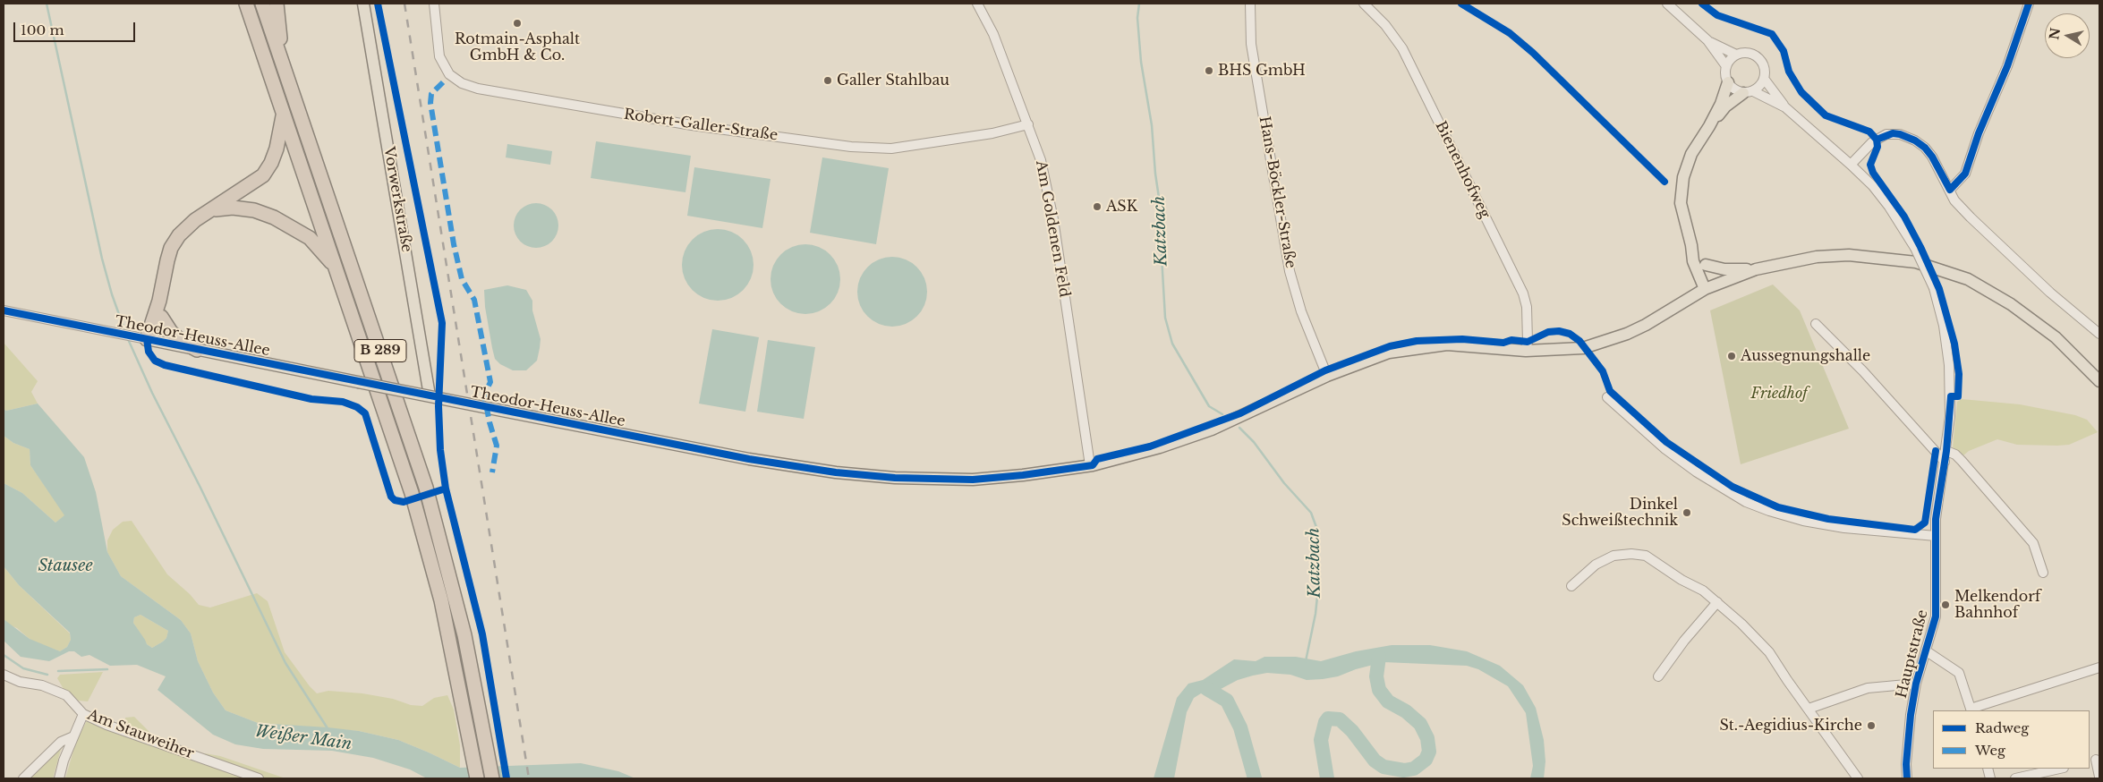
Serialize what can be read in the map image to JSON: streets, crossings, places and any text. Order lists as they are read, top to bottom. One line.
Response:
{"streets":{"highway":["B 289"],"main road":["Vorwerkstraße","Theodor-Heuss-Allee"],"street":["Robert-Galler-Straße","Bienenhofweg","Hans-Böckler-Straße","Am Goldenen Feld","Hauptstraße","Am Stauweiher"]},"crossings":[["Robert-Galler-Straße","Am Goldenen Feld"],["Bienenhofweg","Theodor-Heuss-Allee"],["Hans-Böckler-Straße","Theodor-Heuss-Allee"],["Vorwerkstraße","Theodor-Heuss-Allee"],["Am Goldenen Feld","Theodor-Heuss-Allee"]],"water":["Katzbach","Stausee","Weißer Main"],"parks":["Friedhof"],"places":["Rotmain-Asphalt GmbH & Co.","BHS GmbH","Galler Stahlbau","ASK","Aussegnungshalle","Dinkel Schweißtechnik","Melkendorf Bahnhof","St.-Aegidius-Kirche"],"legend":["Radweg","Weg"],"scale_bar":"100 m","north":"left"}
